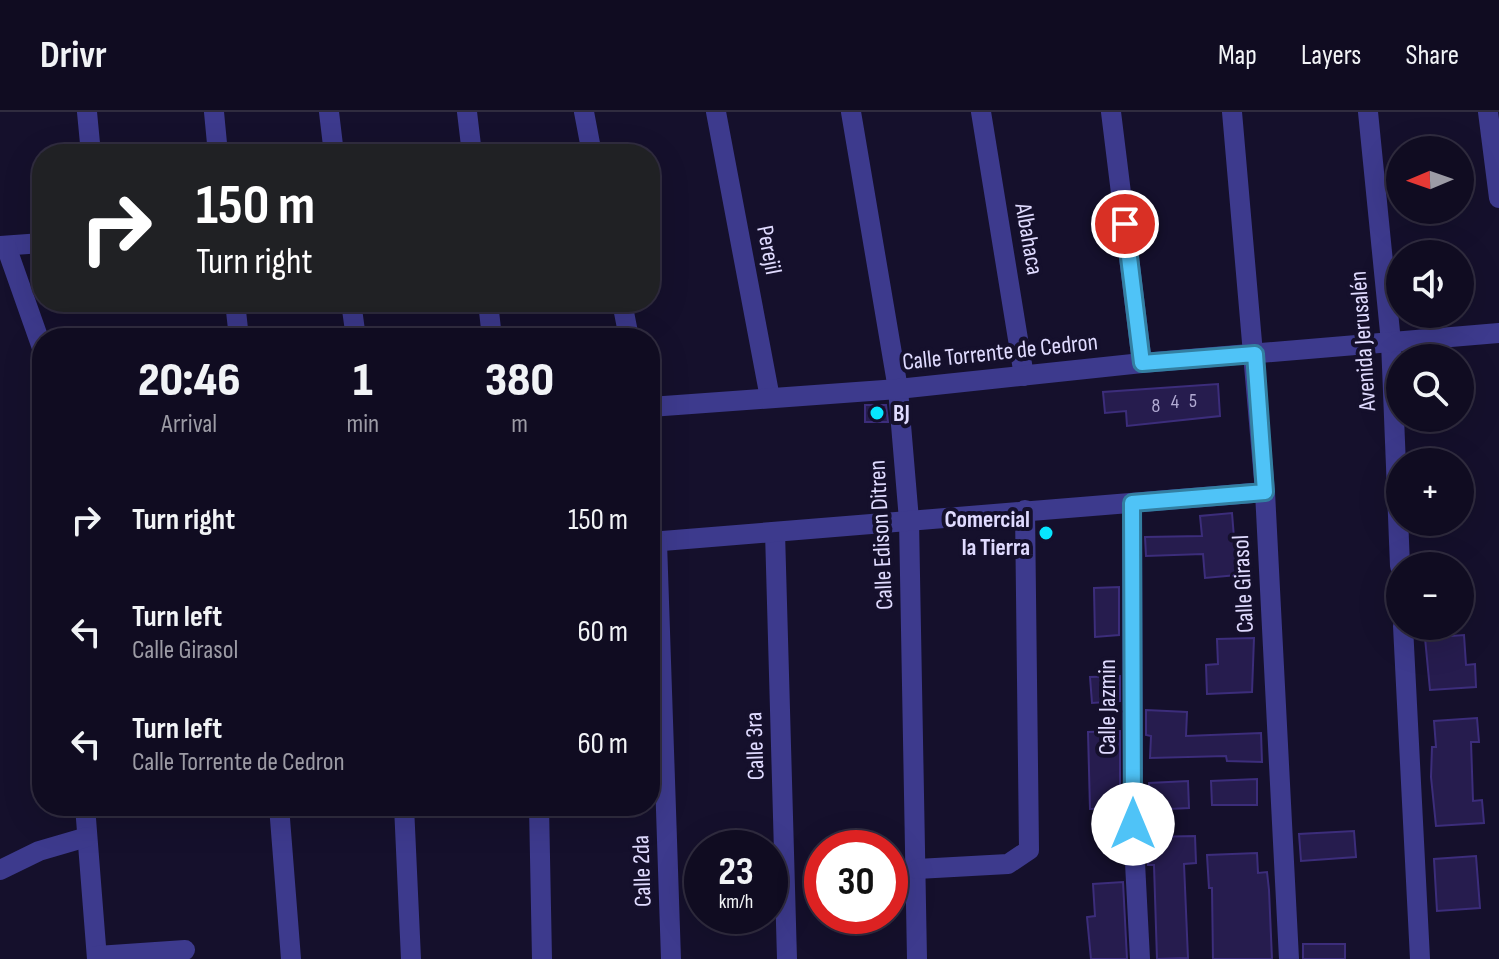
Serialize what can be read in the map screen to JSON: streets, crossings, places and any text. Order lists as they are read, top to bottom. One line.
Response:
{"streets":{"street":["Albahaca","Perejil","Avenida Jerusalén","Calle Torrente de Cedron","Calle Edison Ditren","Calle Girasol","Calle Jazmin","Calle 3ra","Calle 2da"]},"crossings":[["Albahaca","Calle Torrente de Cedron"],["Perejil","Calle Torrente de Cedron"],["Avenida Jerusalén","Calle Torrente de Cedron"],["Calle Torrente de Cedron","Calle Edison Ditren"],["Calle Torrente de Cedron","Calle Girasol"]],"places":["BJ","Comercial la Tierra"],"house_numbers":["5","4","8"],"north":"left","page":{"header":"Drivr","nav":["Map","Layers","Share"],"map_buttons":["+","−"],"turn":["150 m","Turn right"],"eta":["20:46","Arrival","1","min","380","m"],"list":[{"name":"Turn right","value":"150 m"},{"name":"Turn left","note":"Calle Girasol","value":"60 m"},{"name":"Turn left","note":"Calle Torrente de Cedron","value":"60 m"}],"speed":"23 km/h","limit":"30"}}
